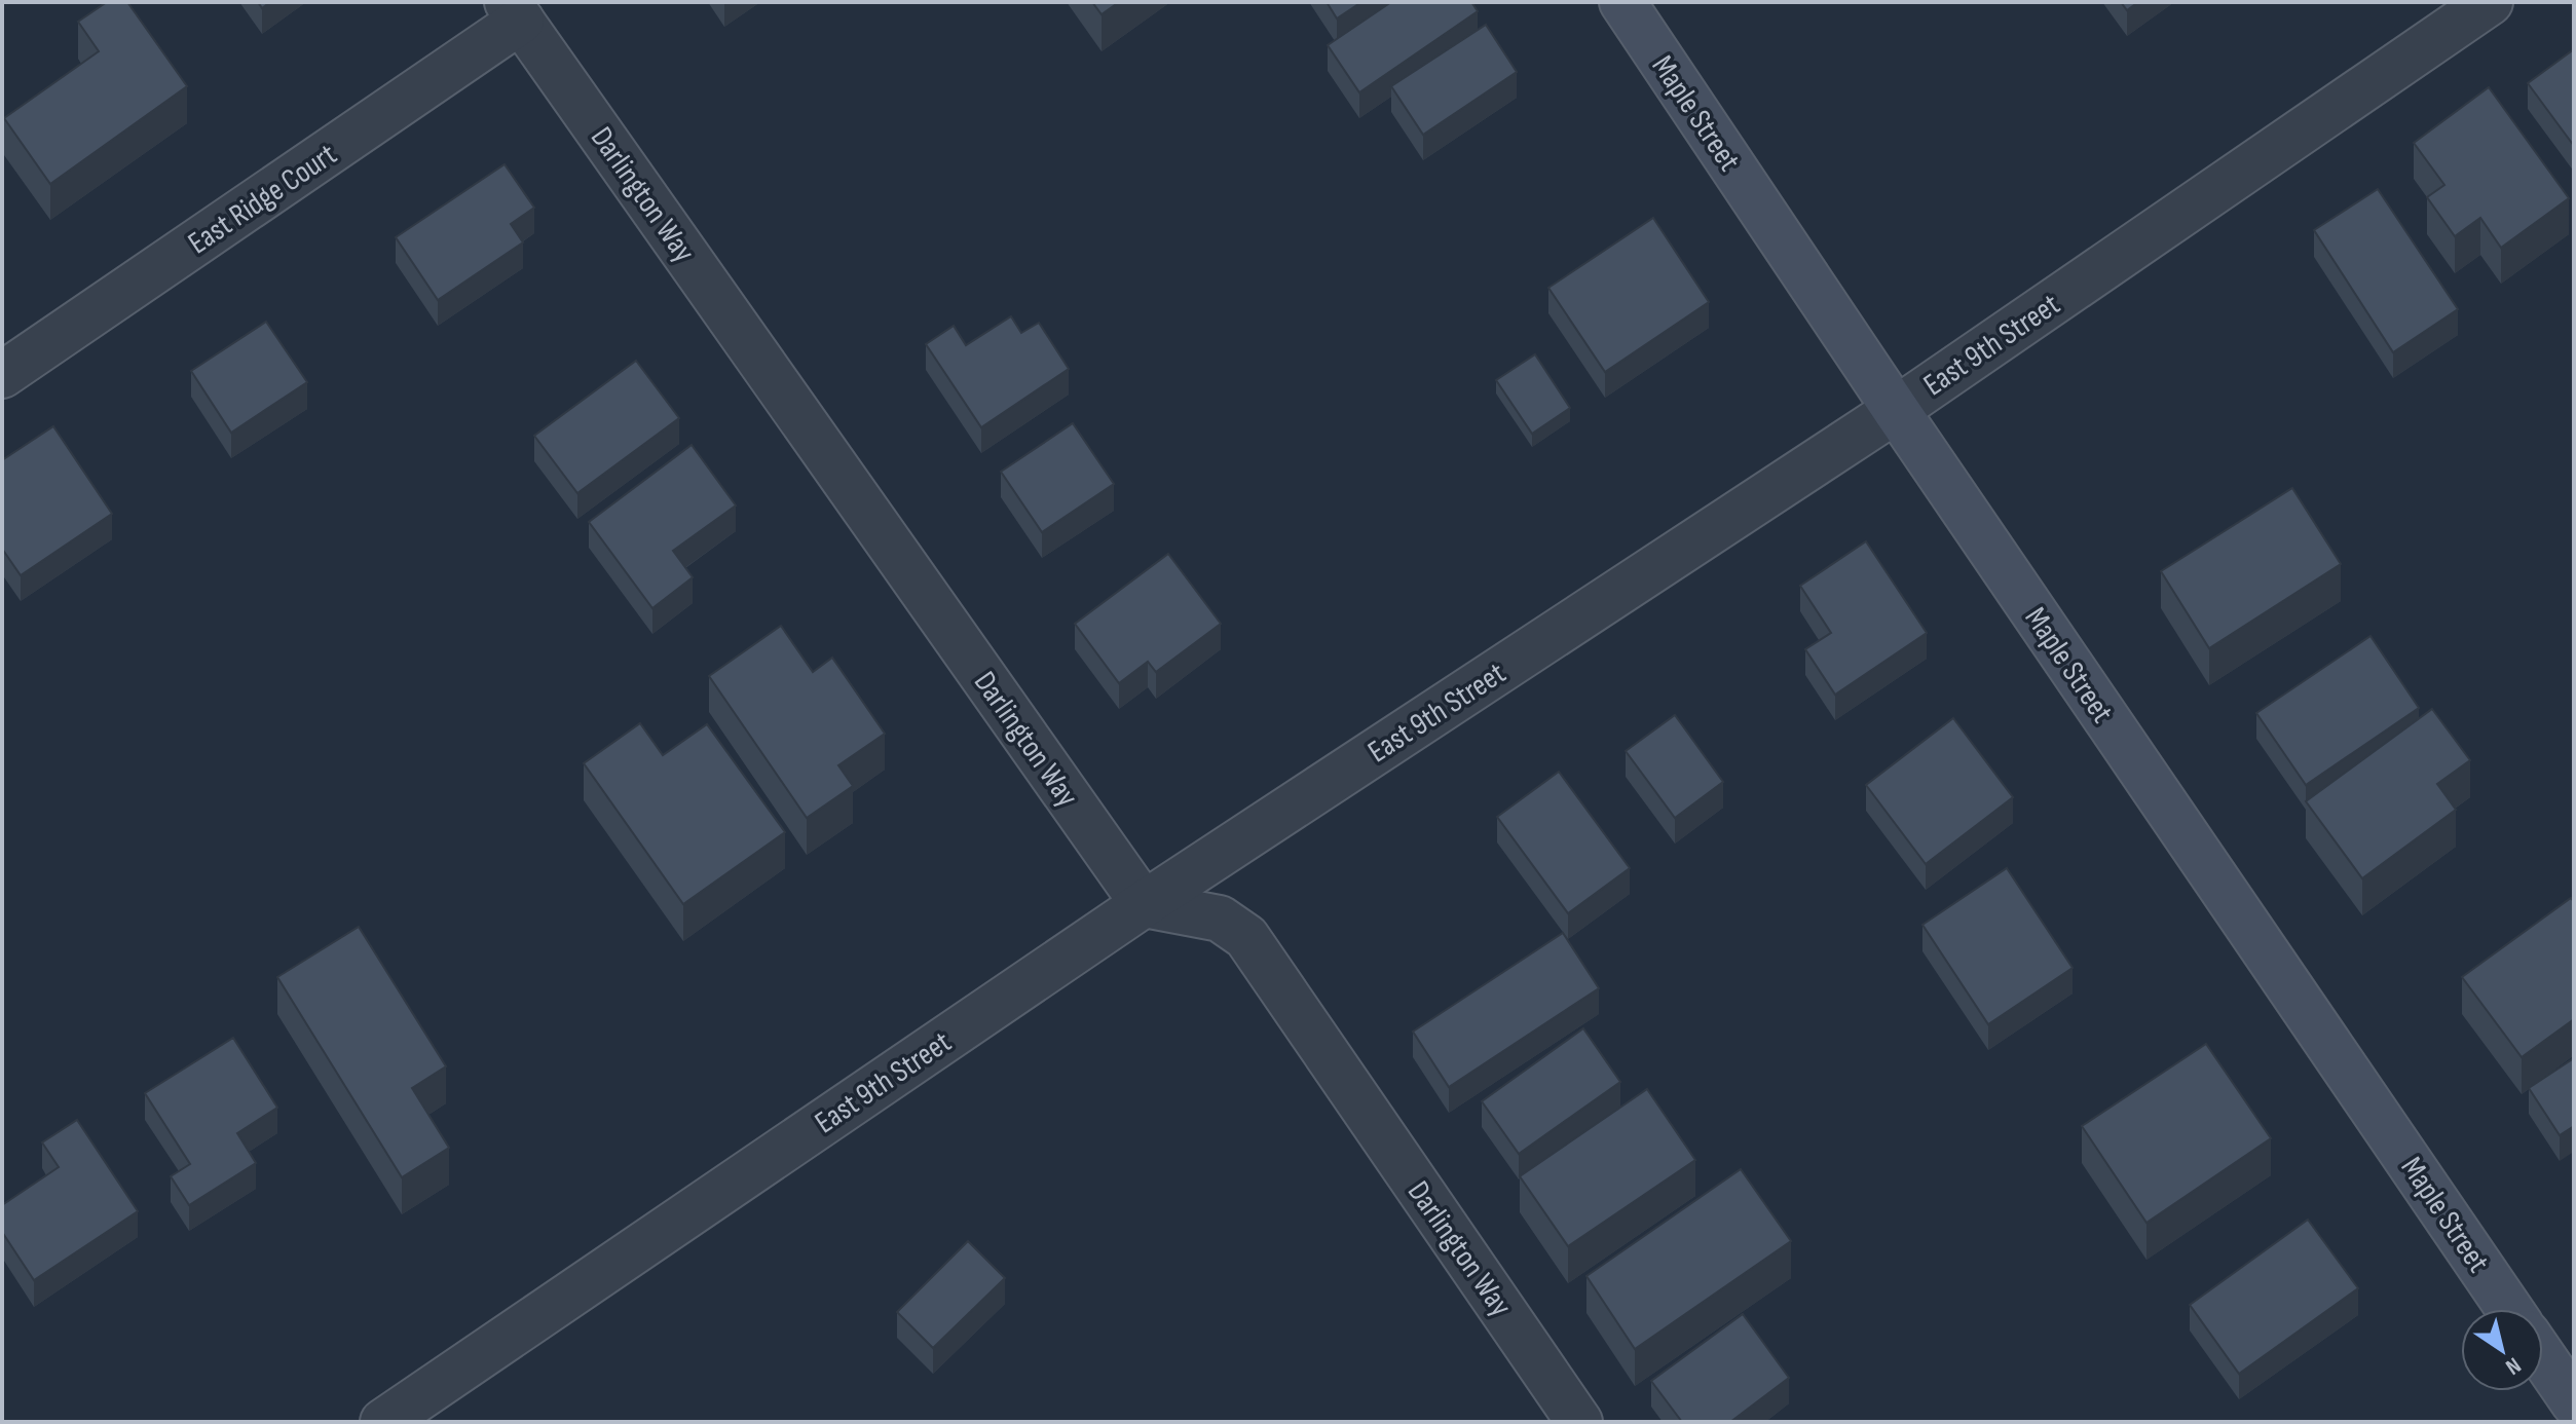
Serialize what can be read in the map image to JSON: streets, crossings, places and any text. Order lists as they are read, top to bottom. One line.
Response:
{"streets":{"main road":["Maple Street"],"street":["Darlington Way","East Ridge Court","East 9th Street"]},"crossings":[["Maple Street","East 9th Street"],["Darlington Way","East Ridge Court"],["Darlington Way","East 9th Street"]],"north":"bottom right"}
